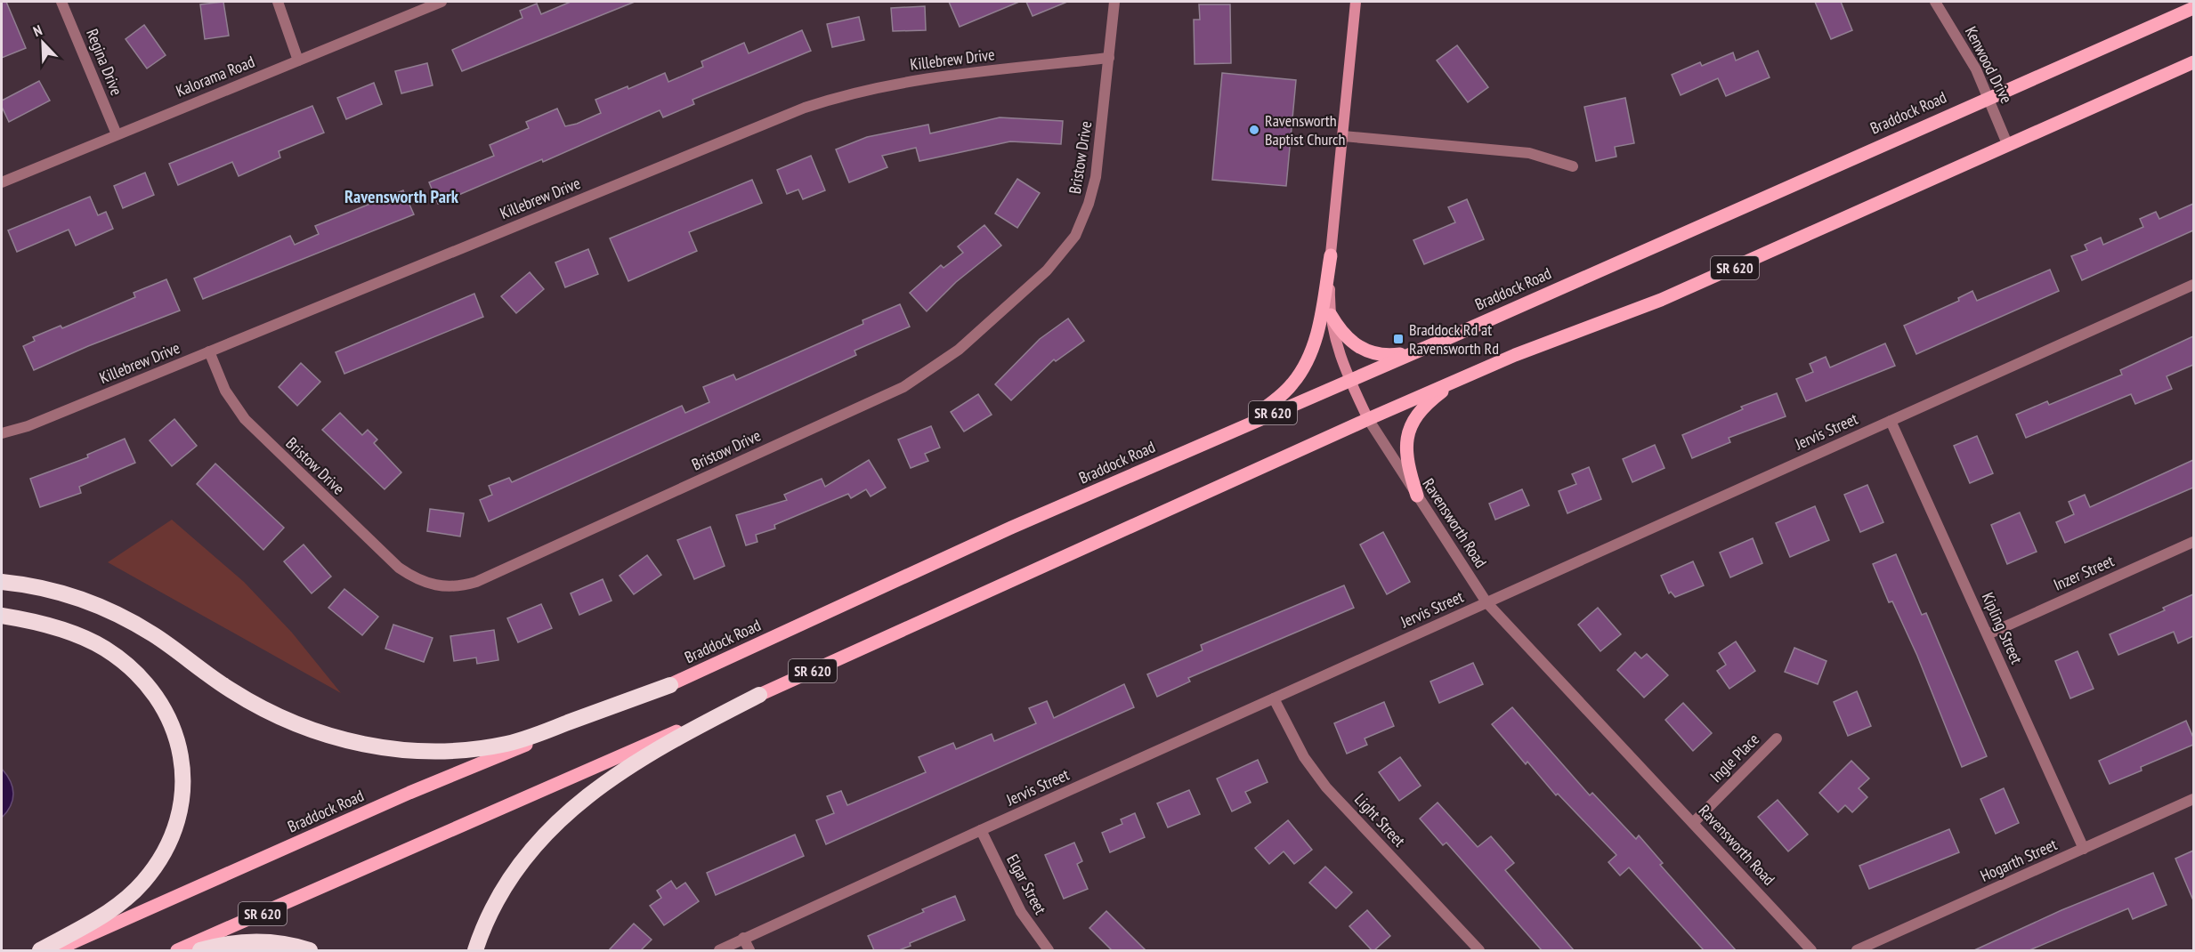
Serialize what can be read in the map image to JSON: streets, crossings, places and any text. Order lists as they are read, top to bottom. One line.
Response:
{"streets":{"main road":["Braddock Road","SR 620","Ravensworth Road"],"street":["Killebrew Drive","Regina Drive","Kenwood Drive","Kalorama Road","Bristow Drive","Jervis Street","Inzer Street","Kipling Street","Ingle Place","Light Street","Hogarth Street","Elgar Street"]},"crossings":[["Killebrew Drive","Bristow Drive"],["Regina Drive","Kalorama Road"],["Kenwood Drive","Braddock Road"],["Kenwood Drive","SR 620"],["Braddock Road","Ravensworth Road"],["SR 620","Ravensworth Road"],["Jervis Street","Ravensworth Road"],["Jervis Street","Kipling Street"],["Jervis Street","Light Street"],["Jervis Street","Elgar Street"],["Ravensworth Road","Ingle Place"],["Inzer Street","Kipling Street"],["Kipling Street","Hogarth Street"]],"districts":["Ravensworth Park"],"places":{"other":["Ravensworth Baptist Church"],"transit":["Braddock Rd at Ravensworth Rd"]},"north":"top left"}
